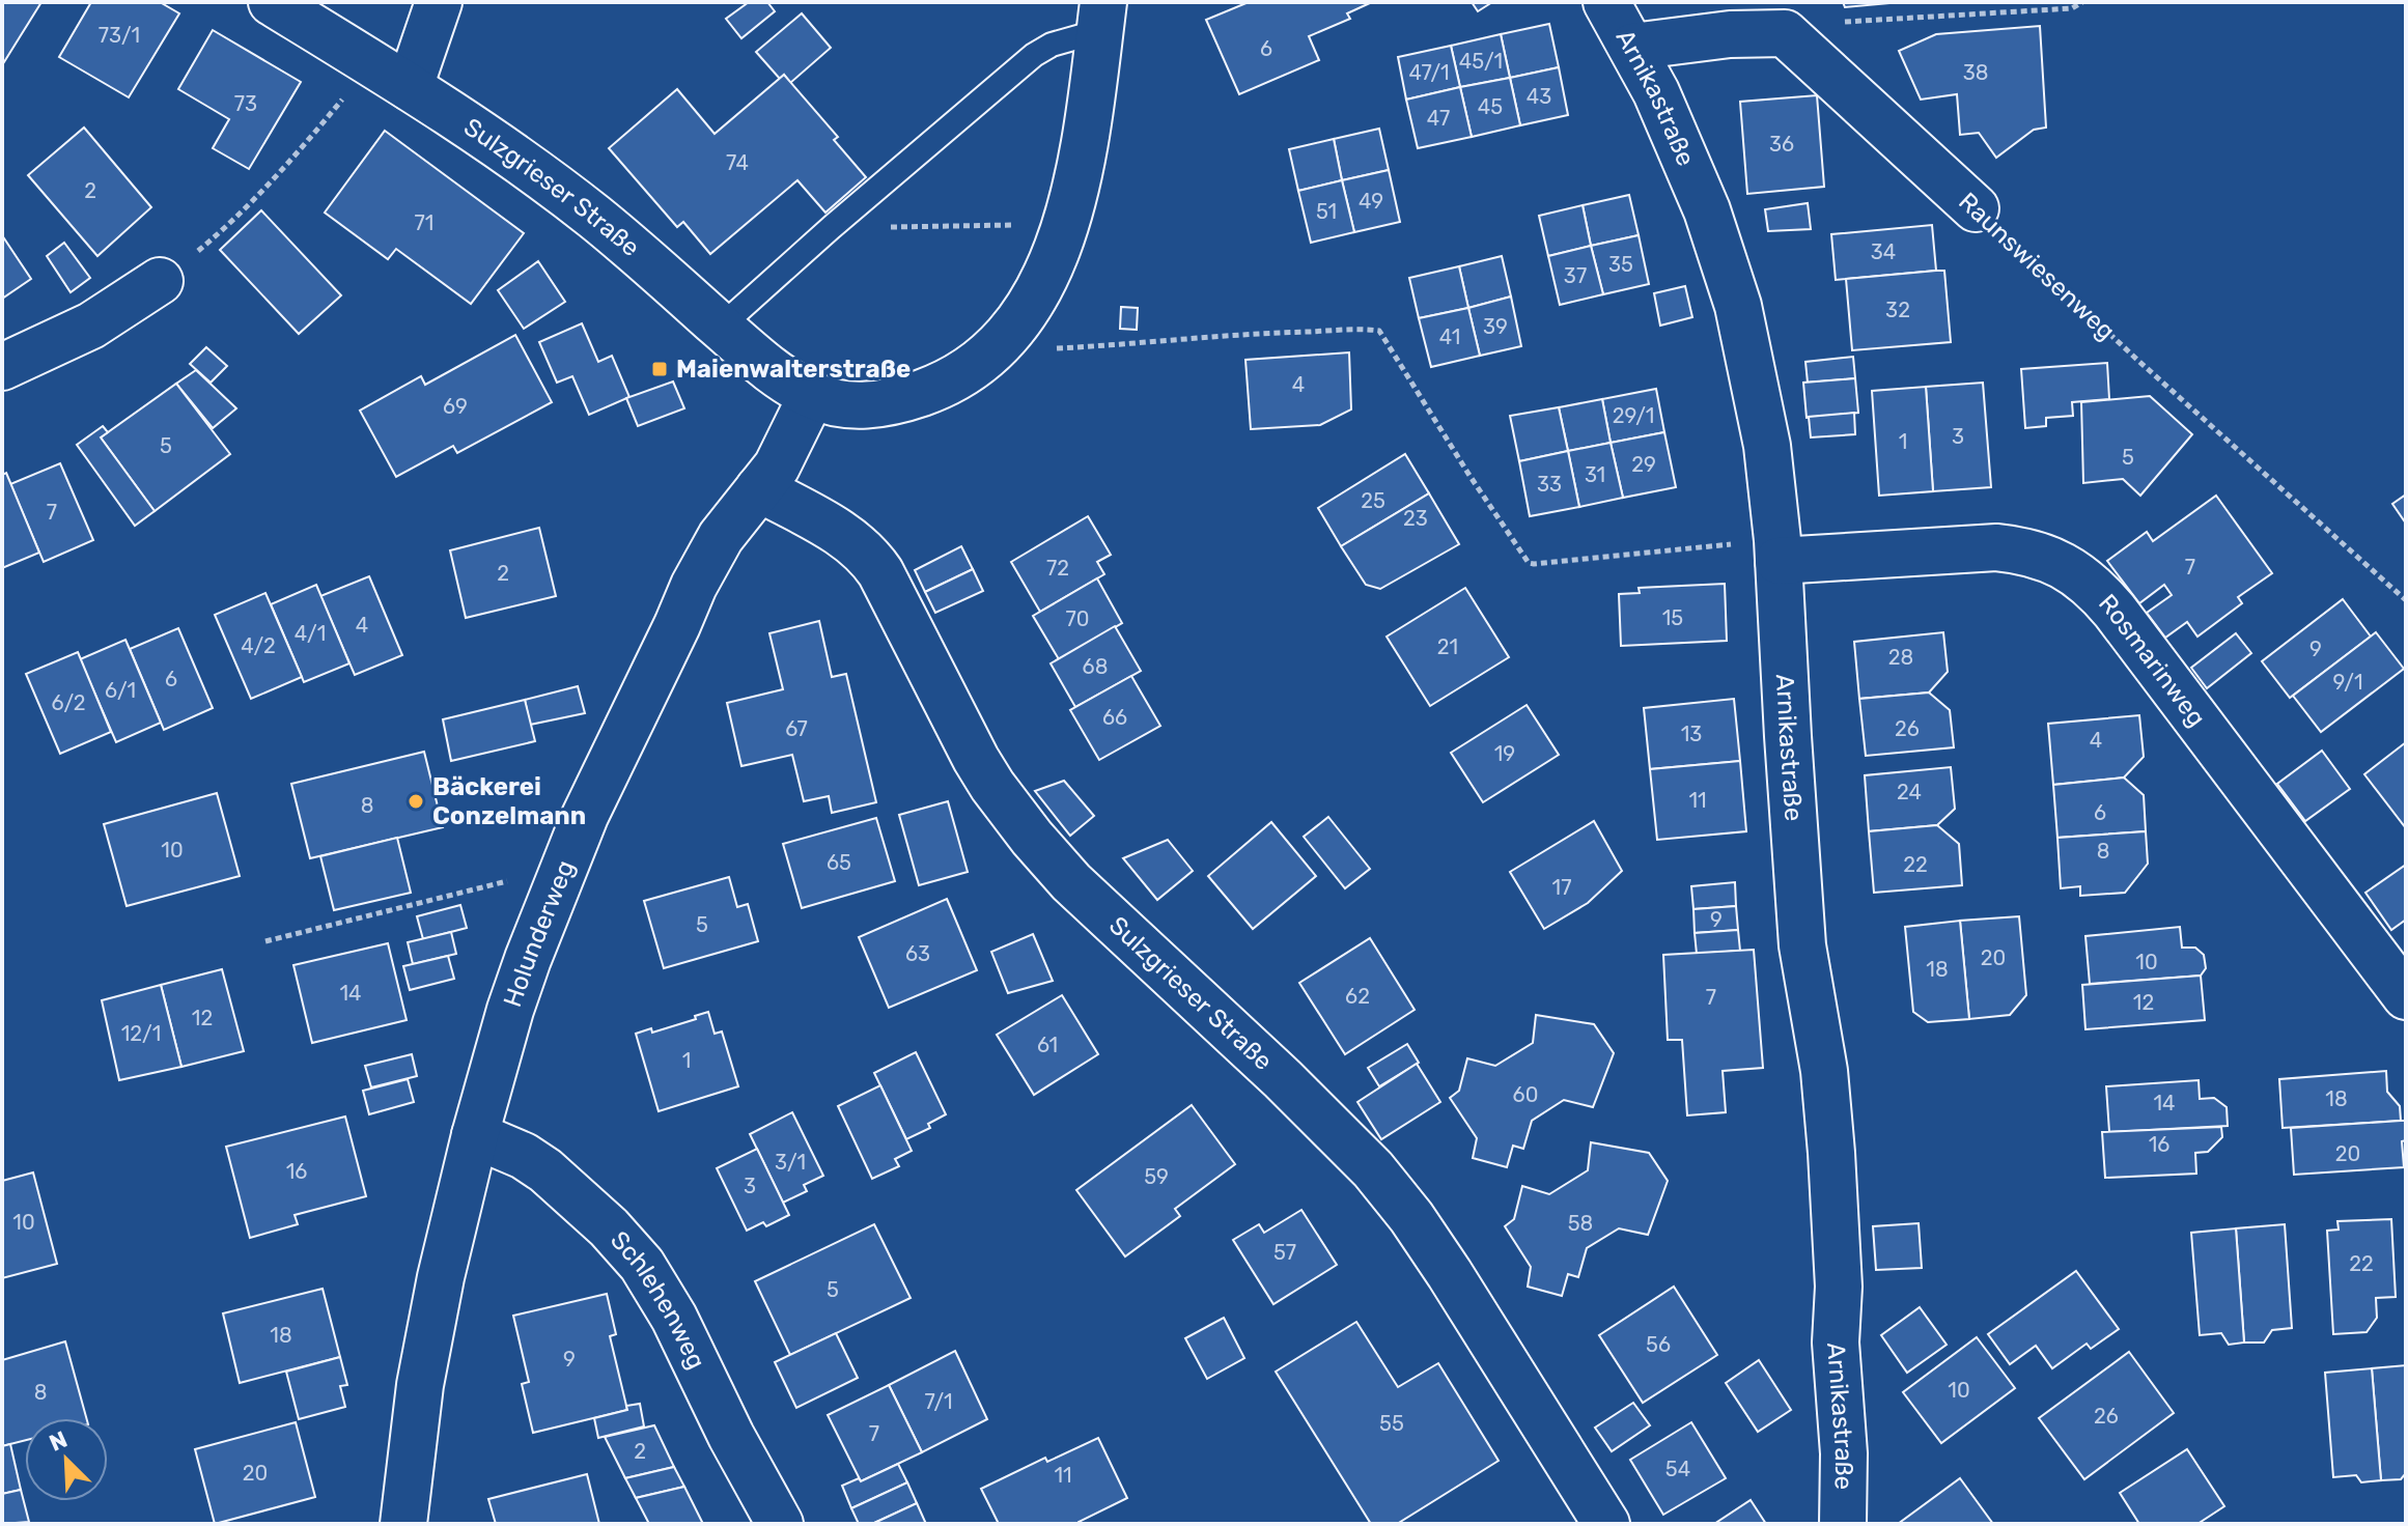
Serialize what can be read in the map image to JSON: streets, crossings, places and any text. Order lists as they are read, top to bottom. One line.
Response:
{"streets":{"street":["Arnikastraße","Sulzgrieser Straße","Raunswiesenweg","Rosmarinweg","Holunderweg","Schlehenweg"]},"crossings":[["Arnikastraße","Rosmarinweg"],["Sulzgrieser Straße","Holunderweg"],["Holunderweg","Schlehenweg"]],"places":{"transit":["Maienwalterstraße"],"other":["Bäckerei Conzelmann"]},"house_numbers":["73/1","6","45/1","47/1","38","43","73","45","47","36","74","2","49","51","71","34","35","37","32","39","41","4","69","29/1","3","1","5","5","29","31","33","25","7","23","7","72","2","15","70","4","4/1","4/2","21","9","28","68","6","9/1","6/1","6/2","66","67","26","13","4","19","24","11","8","6","10","8","65","22","17","9","5","63","20","10","18","14","62","7","12","12","12/1","61","1","60","18","14","16","20","3/1","16","59","3","10","58","57","22","5","18","56","9","10","8","7/1","26","55","7","2","54","20","11"],"north":"top left"}
